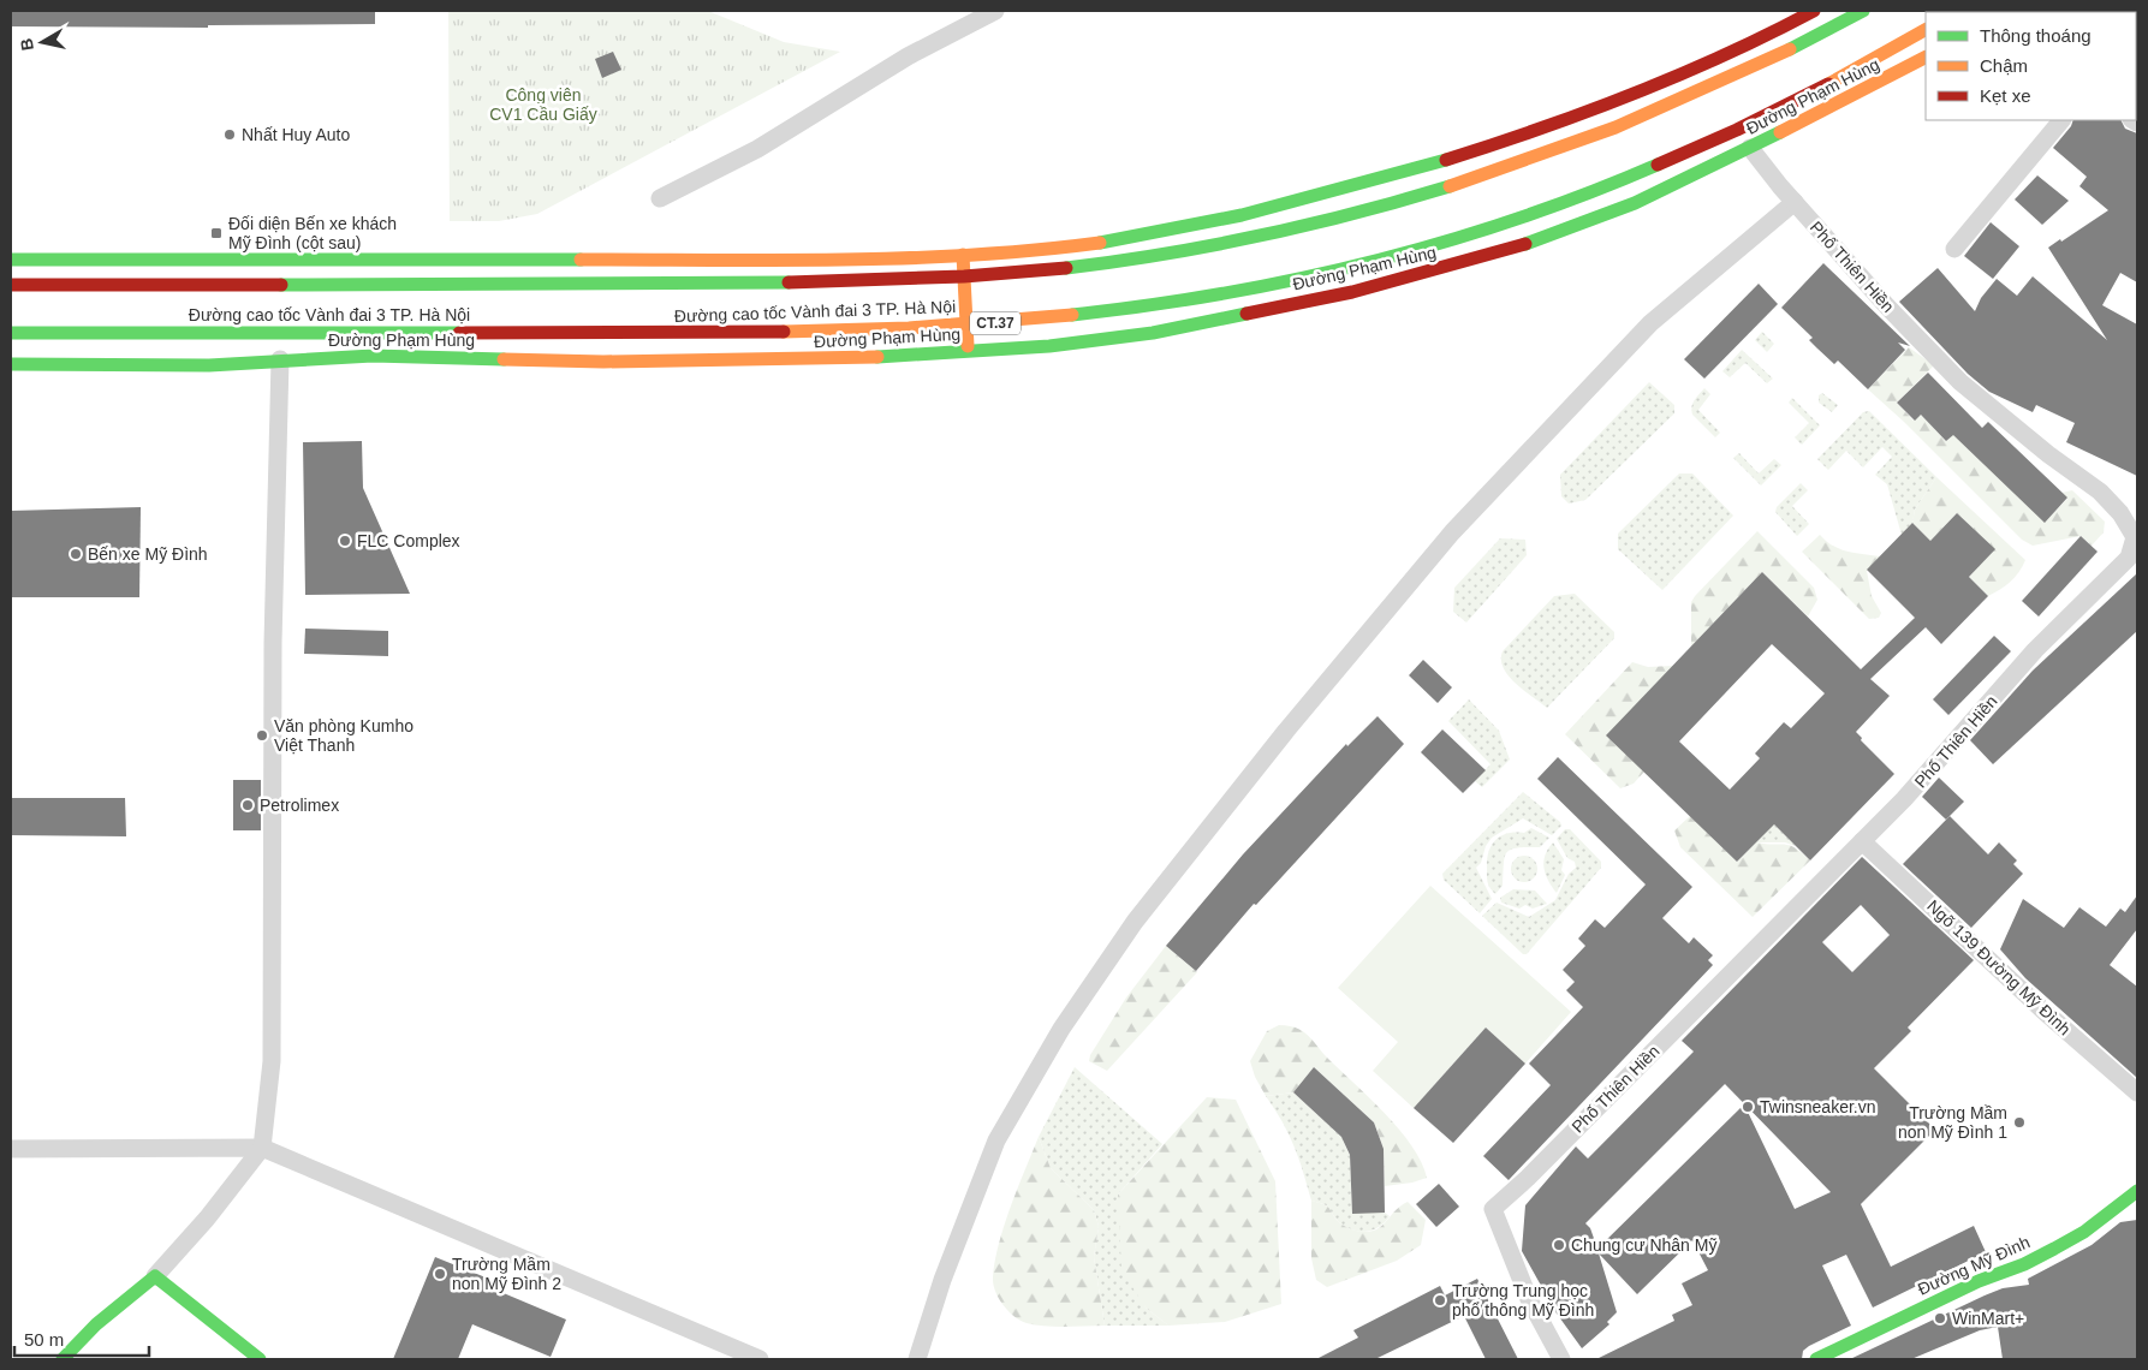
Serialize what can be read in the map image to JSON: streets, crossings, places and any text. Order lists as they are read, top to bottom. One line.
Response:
{"streets":{"main road":["Đường Phạm Hùng","Đường cao tốc Vành đai 3 TP. Hà Nội","CT.37","Đường Mỹ Đình"],"street":["Phố Thiên Hiền","Ngõ 139 Đường Mỹ Đình"]},"crossings":[["Đường Phạm Hùng","Phố Thiên Hiền"],["Phố Thiên Hiền","Ngõ 139 Đường Mỹ Đình"]],"parks":["Công viên CV1 Cầu Giấy"],"places":{"other":["Nhất Huy Auto","FLC Complex","Bến xe Mỹ Đình","Văn phòng Kumho Việt Thanh","Petrolimex","Twinsneaker.vn","Trường Mầm non Mỹ Đình 1","Chung cư Nhân Mỹ","Trường Mầm non Mỹ Đình 2","Trường Trung học phổ thông Mỹ Đình","WinMart+"],"transit":["Đối diện Bến xe khách Mỹ Đình (cột sau)"]},"legend":["Thông thoáng","Chậm","Kẹt xe"],"scale_bar":"50 m","north":"left"}
